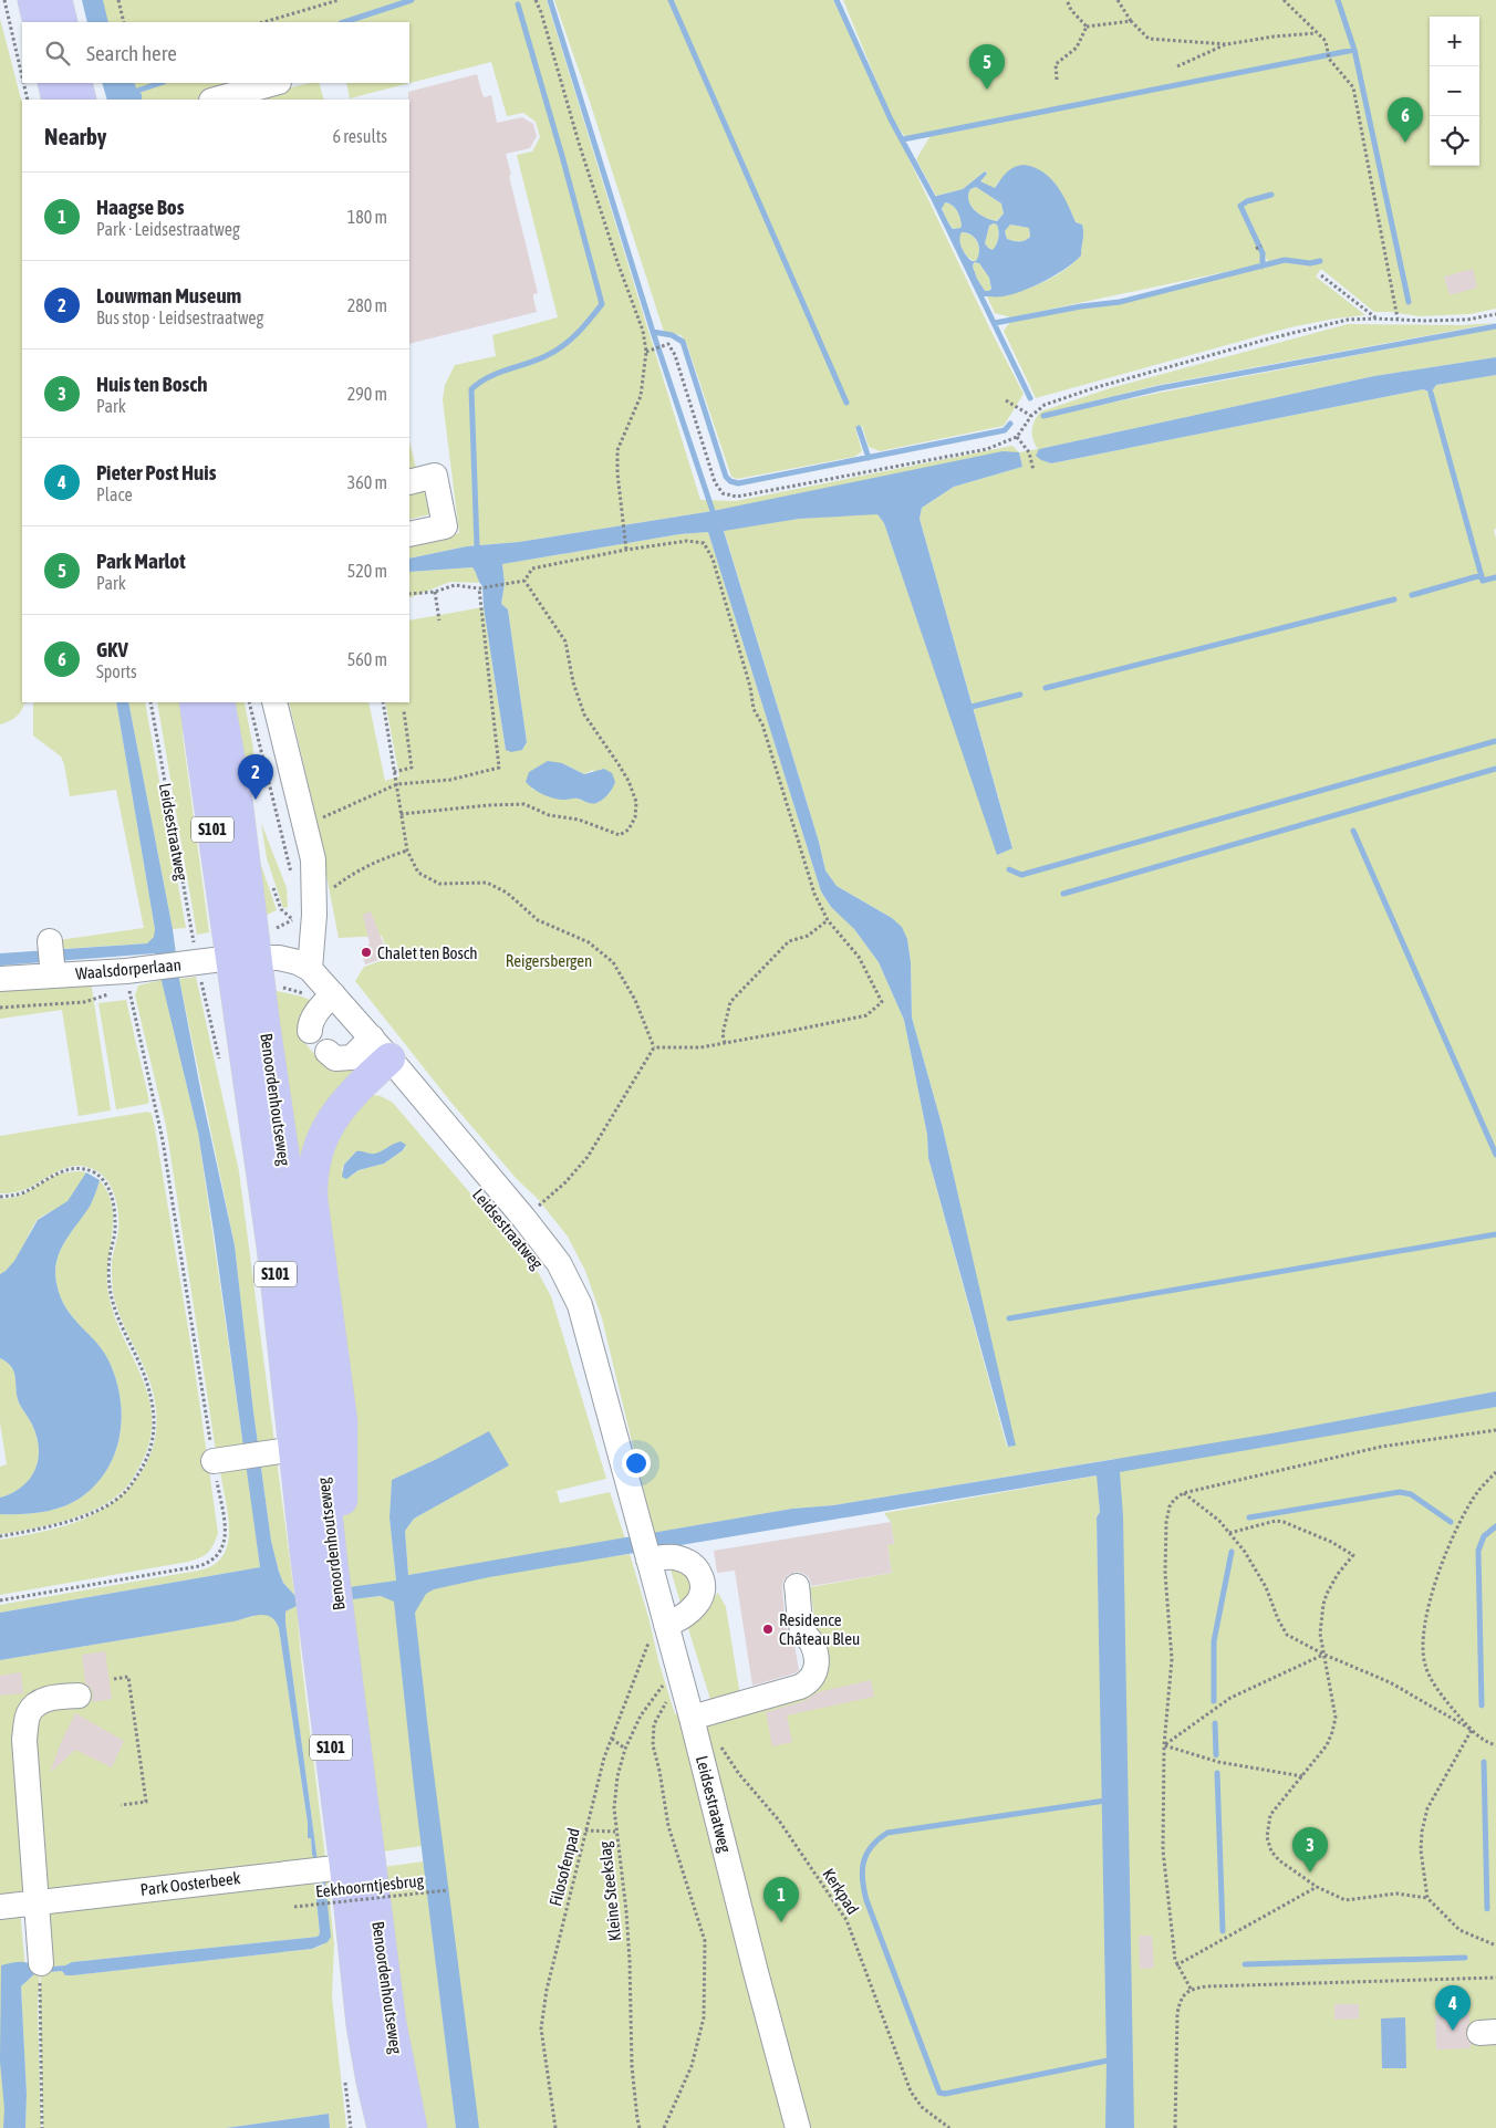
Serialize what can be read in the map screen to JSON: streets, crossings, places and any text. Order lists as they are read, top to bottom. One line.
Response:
{"streets":{"main road":["S101","Benoordenhoutseweg"],"street":["Leidsestraatweg","Waalsdorperlaan","Park Oosterbeek"],"path":["Filosofenpad","Eekhoorntjesbrug","Kleine Steekslag","Kerkpad"]},"crossings":[["S101","Leidsestraatweg"],["S101","Waalsdorperlaan"],["S101","Benoordenhoutseweg"],["Leidsestraatweg","Waalsdorperlaan"],["Leidsestraatweg","Benoordenhoutseweg"],["Leidsestraatweg","Filosofenpad"],["Leidsestraatweg","Kleine Steekslag"],["Waalsdorperlaan","Benoordenhoutseweg"],["Benoordenhoutseweg","Park Oosterbeek"]],"parks":["Reigersbergen"],"places":["Chalet ten Bosch","Residence Château Bleu"],"page":{"map_buttons":["+","−"],"search":"Search here","pins":["5","6","2","3","1","4"],"heading":["Nearby","6 results"],"list":[{"mark":"1","name":"Haagse Bos","note":"Park · Leidsestraatweg","value":"180 m"},{"mark":"2","name":"Louwman Museum","note":"Bus stop · Leidsestraatweg","value":"280 m"},{"mark":"3","name":"Huis ten Bosch","note":"Park","value":"290 m"},{"mark":"4","name":"Pieter Post Huis","note":"Place","value":"360 m"},{"mark":"5","name":"Park Marlot","note":"Park","value":"520 m"},{"mark":"6","name":"GKV","note":"Sports","value":"560 m"}]}}
